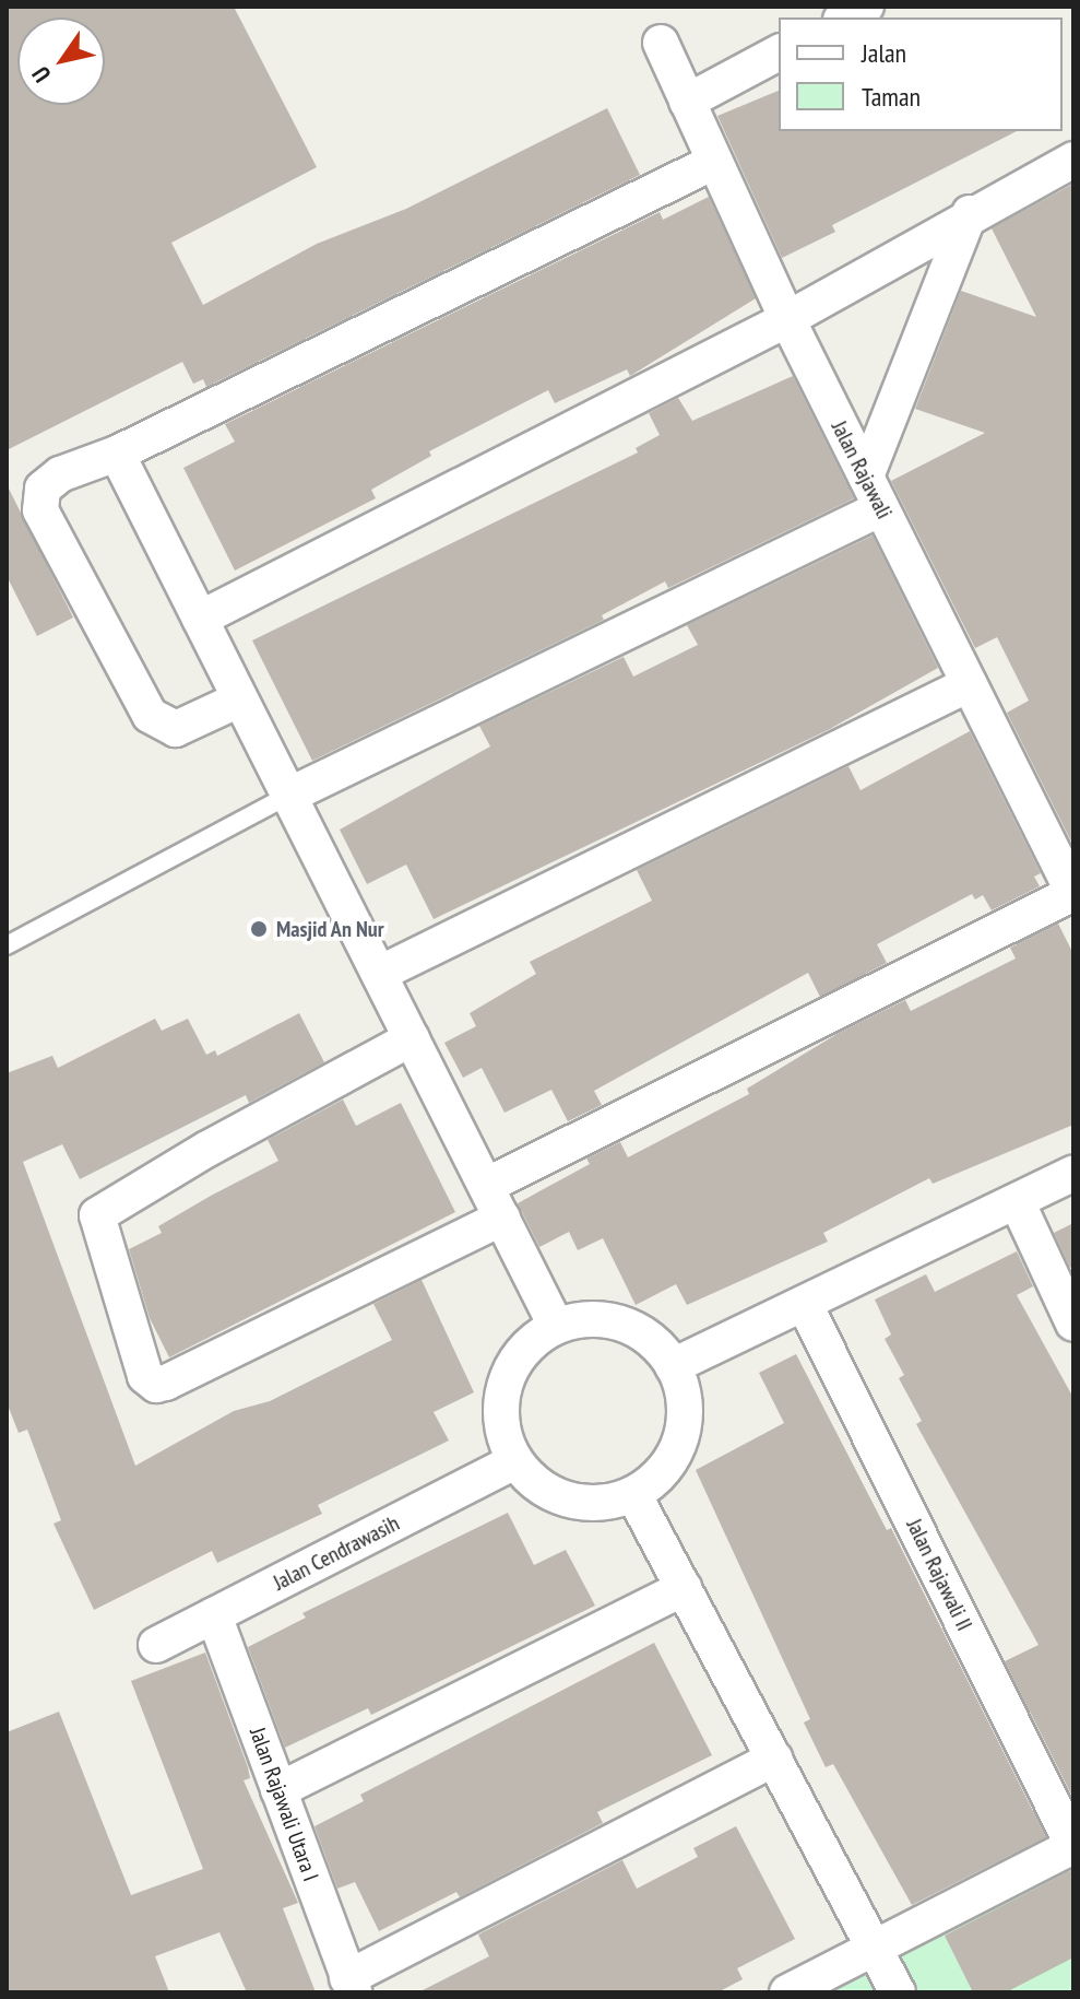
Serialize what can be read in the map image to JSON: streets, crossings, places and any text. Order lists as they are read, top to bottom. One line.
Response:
{"streets":{"street":["Jalan Rajawali","Jalan Cendrawasih","Jalan Rajawali II","Jalan Rajawali Utara I"]},"crossings":[["Jalan Cendrawasih","Jalan Rajawali Utara I"]],"places":["Masjid An Nur"],"legend":["Jalan","Taman"],"north":"bottom left"}
